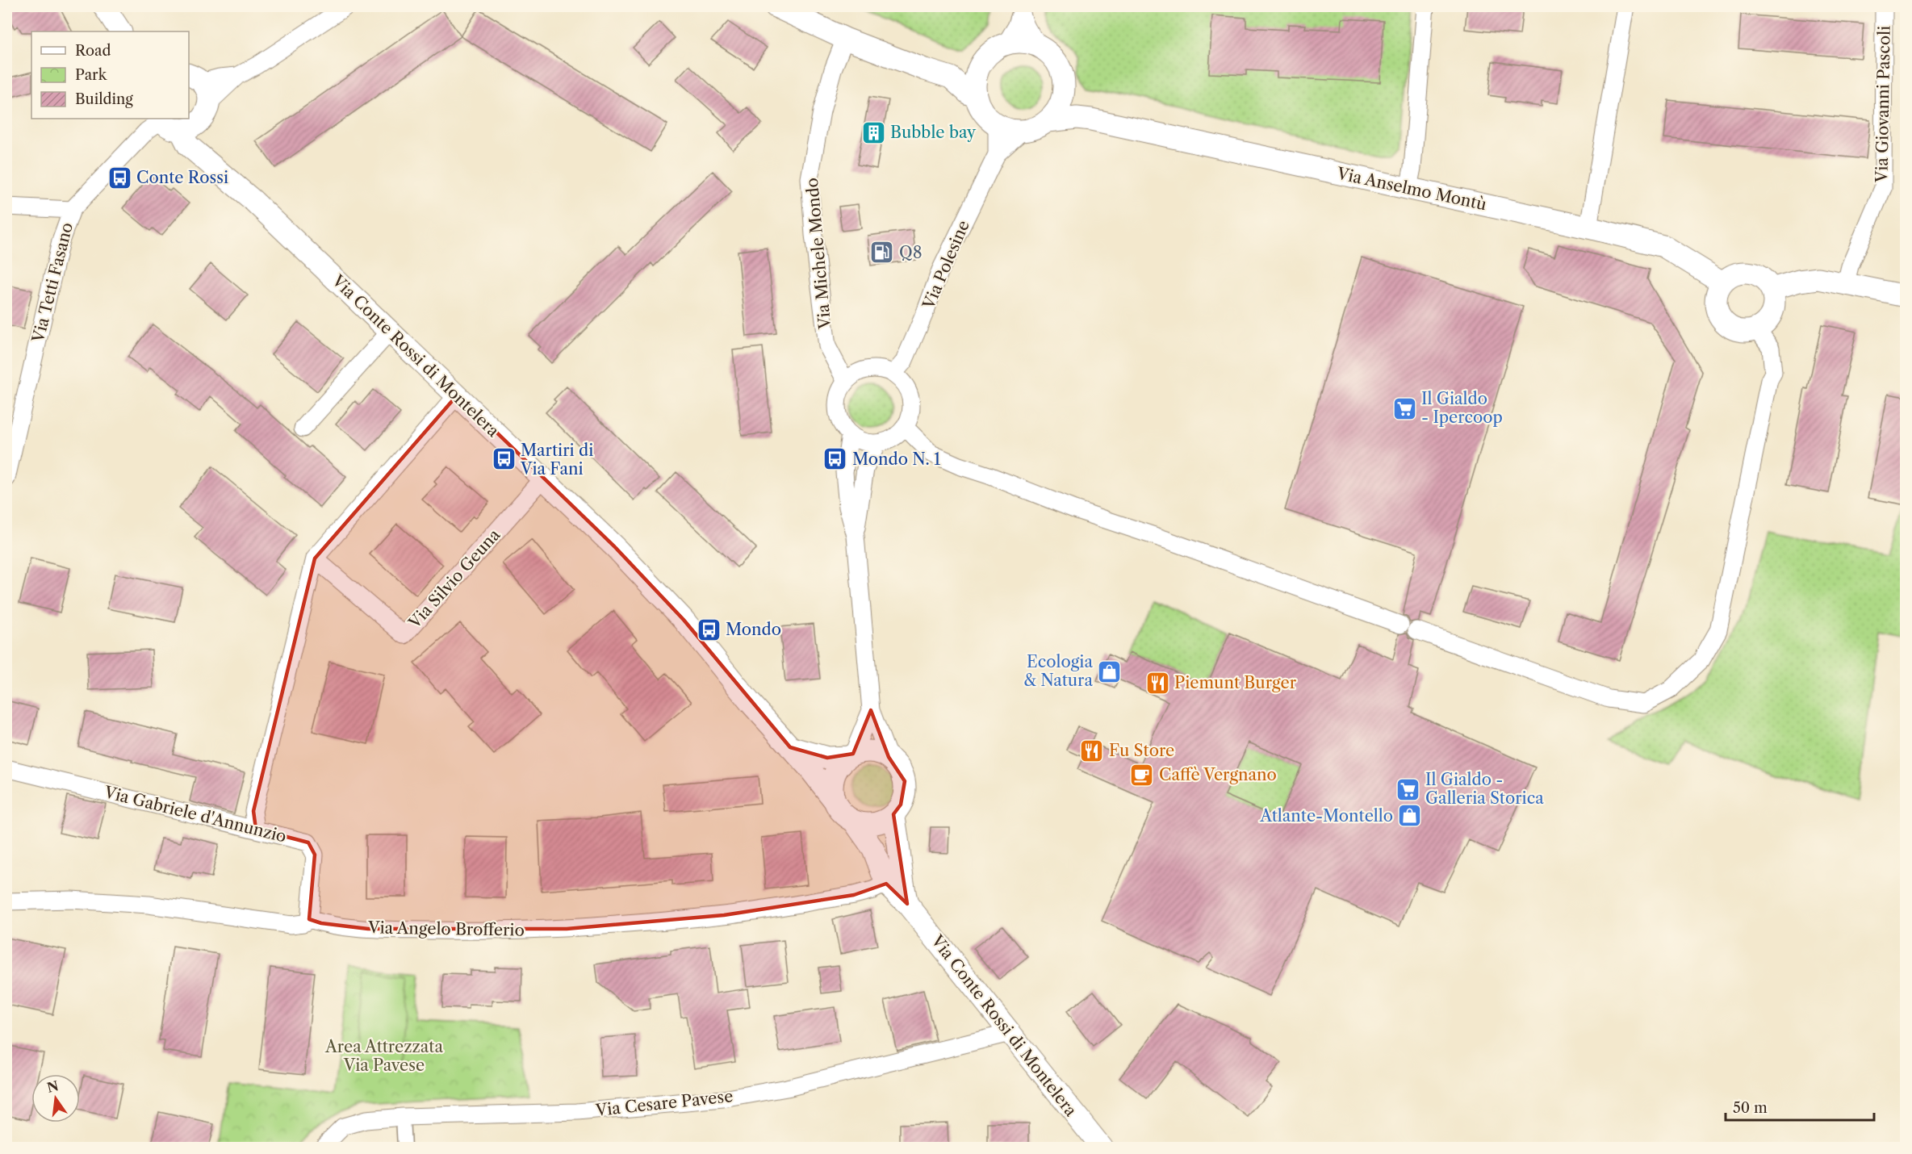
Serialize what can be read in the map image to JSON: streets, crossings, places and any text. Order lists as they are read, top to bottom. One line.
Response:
{"streets":{"street":["Via Giovanni Pascoli","Via Anselmo Montù","Via Michele Mondo","Via Polesine","Via Tetti Fasano","Via Conte Rossi di Montelera","Via Silvio Geuna","Via Gabriele d'Annunzio","Via Angelo Brofferio","Via Cesare Pavese"]},"crossings":[["Via Anselmo Montù","Via Polesine"],["Via Michele Mondo","Via Polesine"],["Via Tetti Fasano","Via Conte Rossi di Montelera"],["Via Conte Rossi di Montelera","Via Silvio Geuna"],["Via Conte Rossi di Montelera","Via Angelo Brofferio"],["Via Conte Rossi di Montelera","Via Cesare Pavese"],["Via Gabriele d'Annunzio","Via Angelo Brofferio"]],"parks":["Area Attrezzata Via Pavese"],"places":{"building":["Bubble bay"],"bus stop":["Conte Rossi","Martiri di Via Fani","Mondo N. 1","Mondo"],"fuel station":["Q8"],"supermarket":["Il Gialdo - Ipercoop","Il Gialdo - Galleria Storica"],"shop":["Ecologia & Natura","Atlante-Montello"],"restaurant":["Piemunt Burger","Fu Store"],"cafe":["Caffè Vergnano"]},"legend":["Road","Park","Building"],"scale_bar":"50 m","north":"top"}
